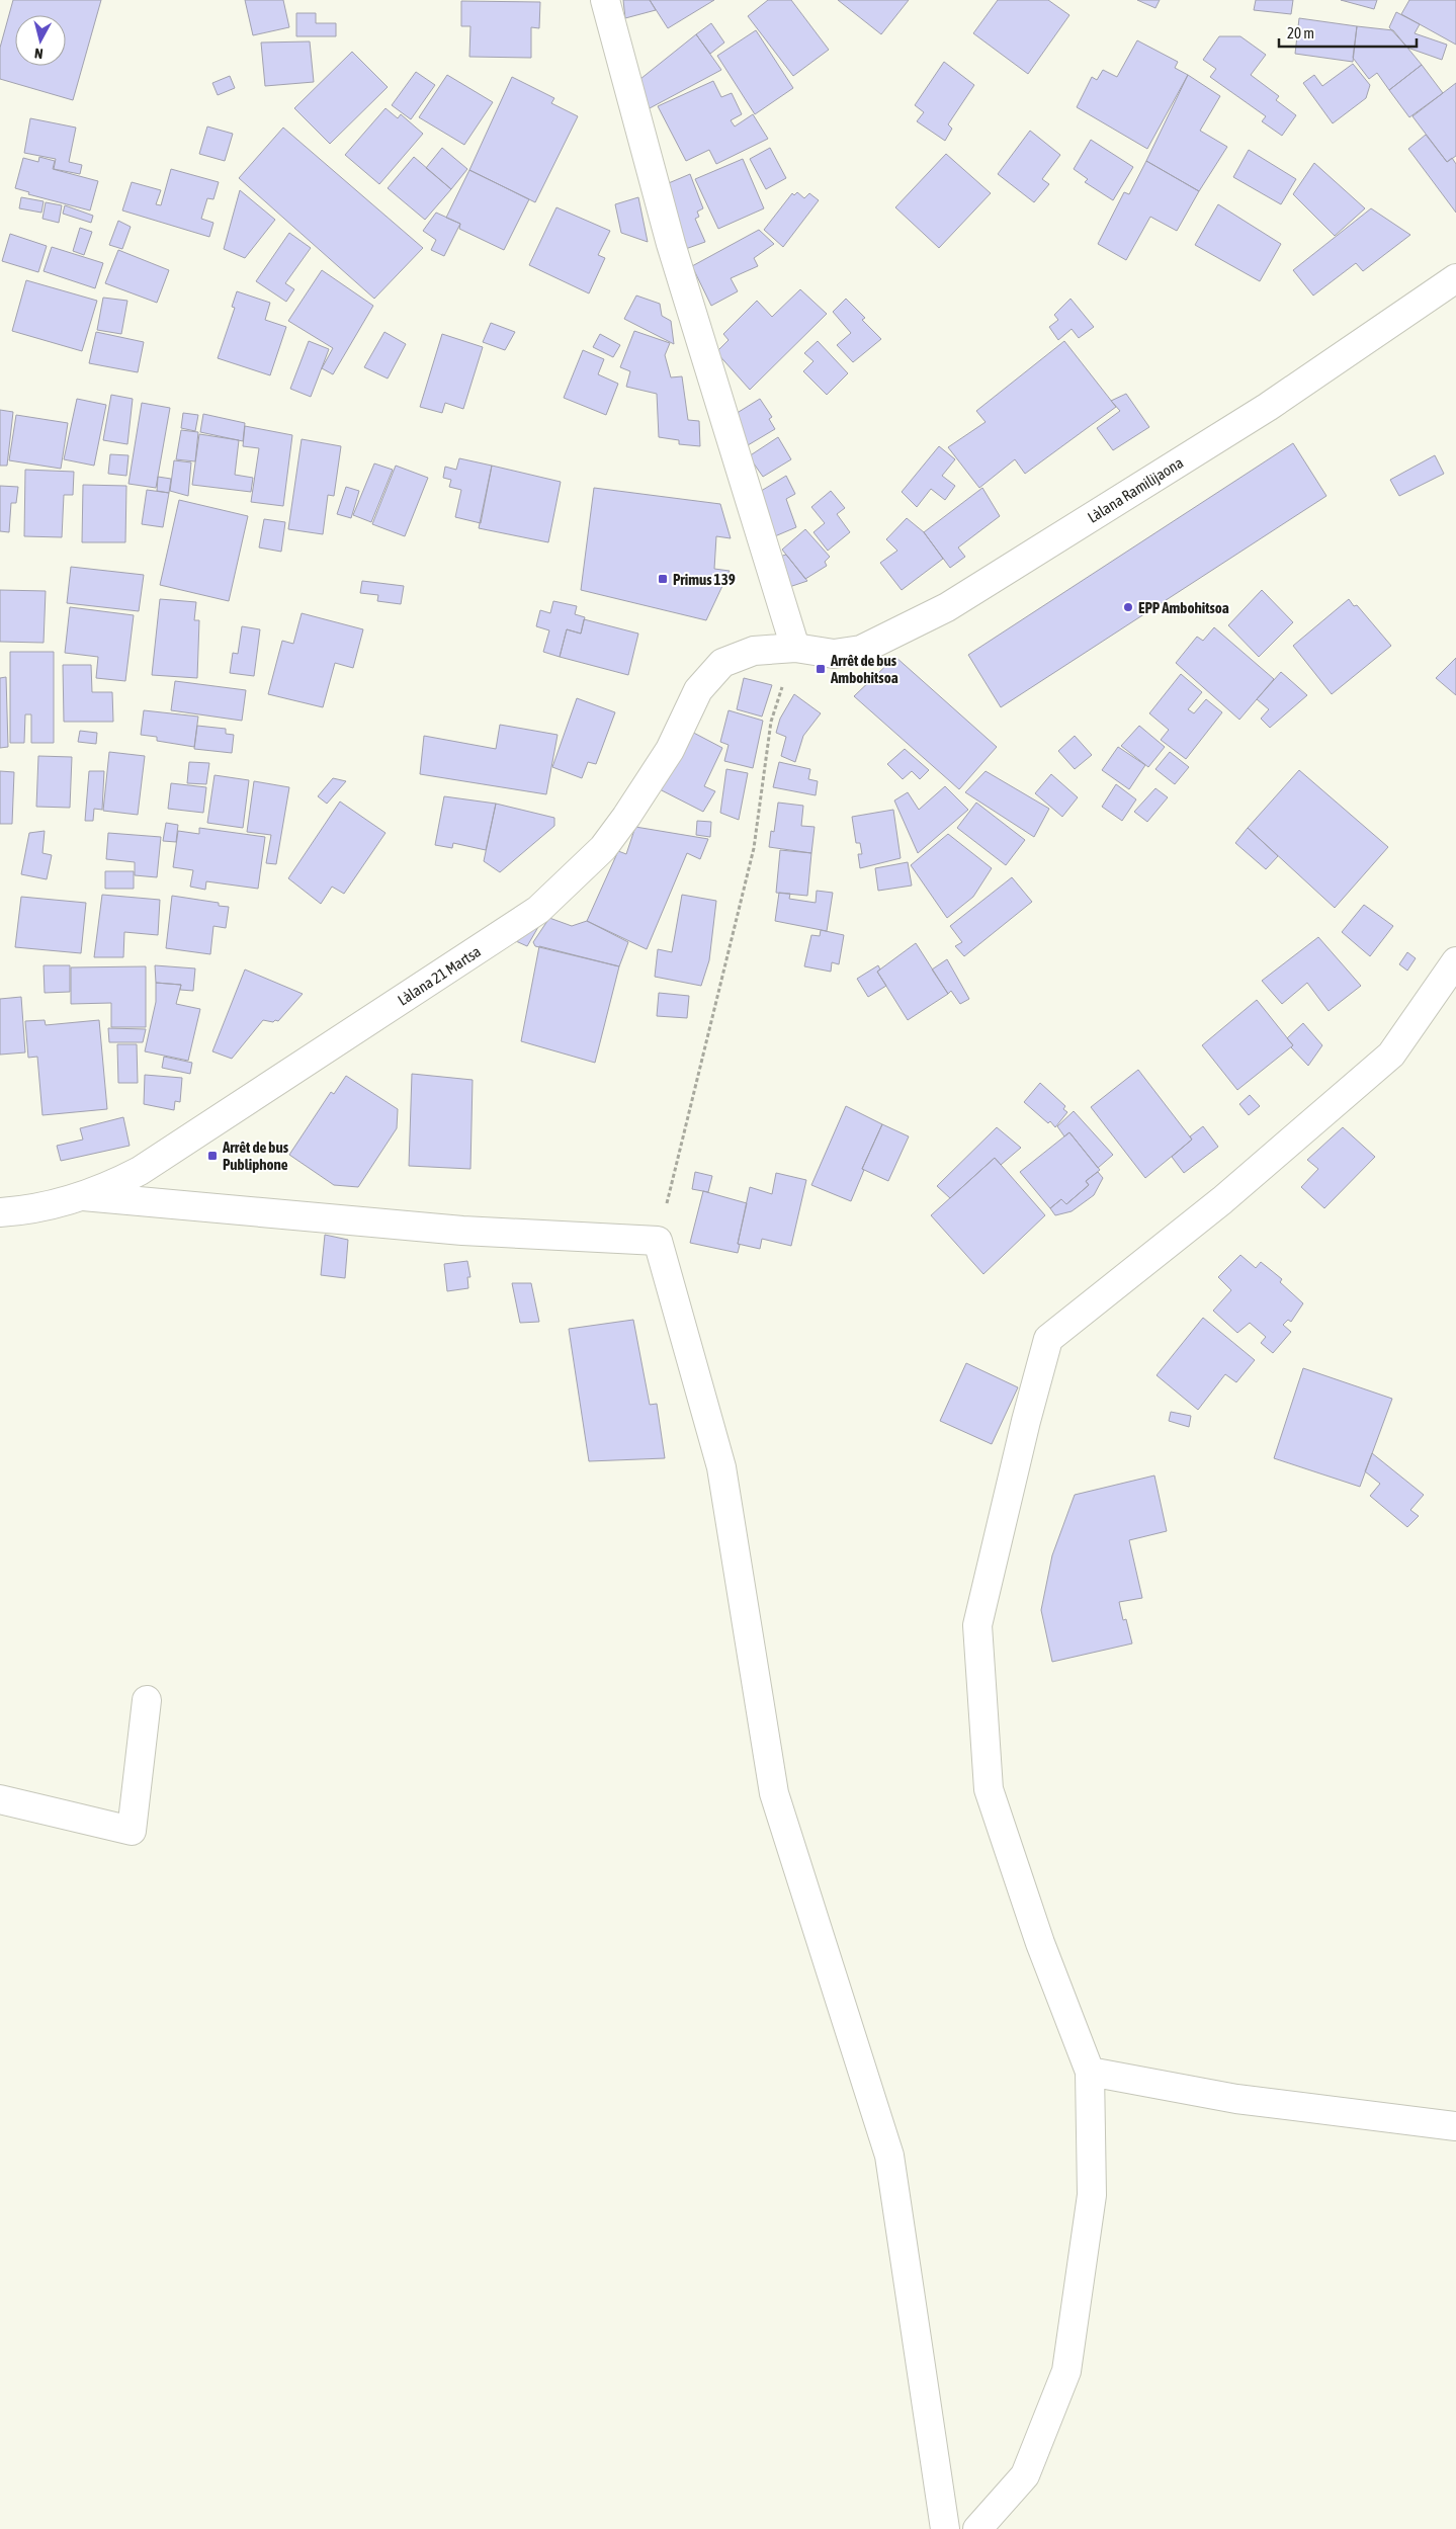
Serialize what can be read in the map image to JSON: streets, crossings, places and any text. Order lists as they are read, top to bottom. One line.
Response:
{"streets":{"street":["Làlana Ramilijaona","Làlana 21 Martsa"]},"crossings":[["Làlana Ramilijaona","Làlana 21 Martsa"]],"places":{"transit":["Primus 139","Arrêt de bus Ambohitsoa","Arrêt de bus Publiphone"],"other":["EPP Ambohitsoa"]},"scale_bar":"20 m","north":"bottom"}
